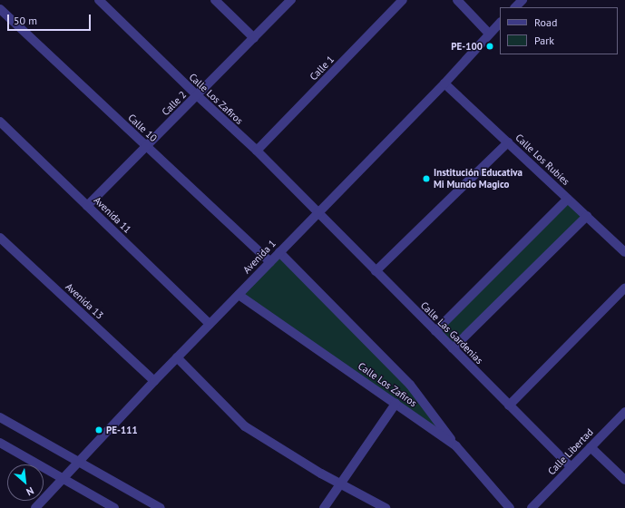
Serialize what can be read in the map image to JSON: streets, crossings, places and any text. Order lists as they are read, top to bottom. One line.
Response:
{"streets":{"street":["Calle 1","Calle Los Zafiros","Calle 2","Calle 10","Calle Los Rubíes","Avenida 11","Avenida 1","Avenida 13","Calle Las Gardenias","Calle Libertad"]},"crossings":[["Calle 1","Calle Los Zafiros"],["Calle Los Zafiros","Calle 2"],["Calle Los Zafiros","Avenida 1"],["Calle Los Zafiros","Calle Las Gardenias"],["Calle 2","Calle 10"],["Calle 2","Avenida 11"],["Calle 10","Avenida 1"],["Calle Los Rubíes","Avenida 1"],["Avenida 11","Avenida 1"],["Avenida 1","Avenida 13"],["Avenida 1","Calle Las Gardenias"],["Calle Las Gardenias","Calle Libertad"]],"places":["PE-100","Institución Educativa Mi Mundo Magico","PE-111"],"legend":["Road","Park"],"scale_bar":"50 m","north":"bottom right"}
